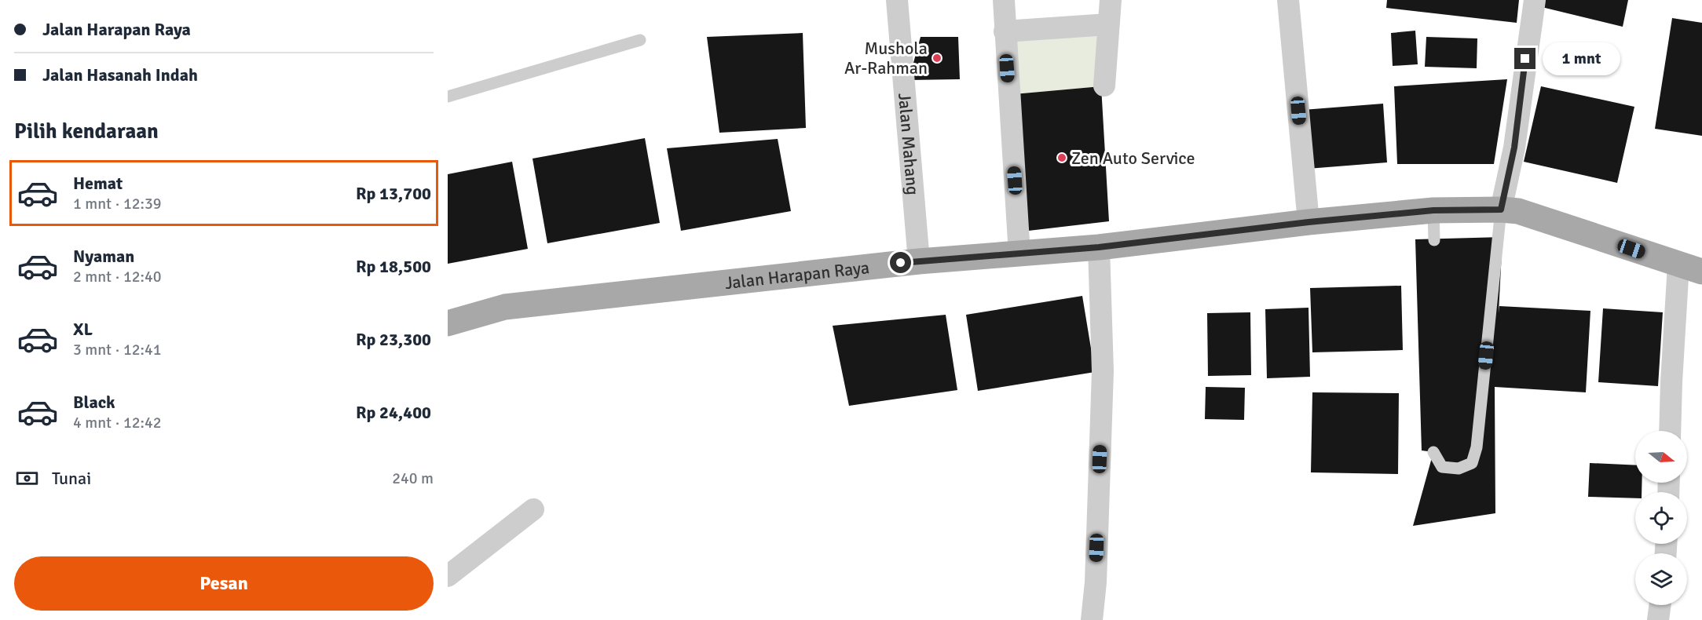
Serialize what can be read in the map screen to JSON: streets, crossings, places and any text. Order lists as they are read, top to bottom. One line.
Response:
{"streets":{"main road":["Jalan Harapan Raya"],"street":["Jalan Mahang"]},"crossings":[["Jalan Mahang","Jalan Harapan Raya"]],"places":["Mushola Ar-Rahman","Zen Auto Service"],"north":"right","page":{"banner":["Jalan Harapan Raya","Jalan Hasanah Indah"],"bubble":"1 mnt","heading":"Pilih kendaraan","list":[{"name":"Hemat","note":"1 mnt · 12:39","value":"Rp 13,700"},{"name":"Nyaman","note":"2 mnt · 12:40","value":"Rp 18,500"},{"name":"XL","note":"3 mnt · 12:41","value":"Rp 23,300"},{"name":"Black","note":"4 mnt · 12:42","value":"Rp 24,400"}],"pay":["Tunai","240 m"],"buttons":"Pesan"}}
